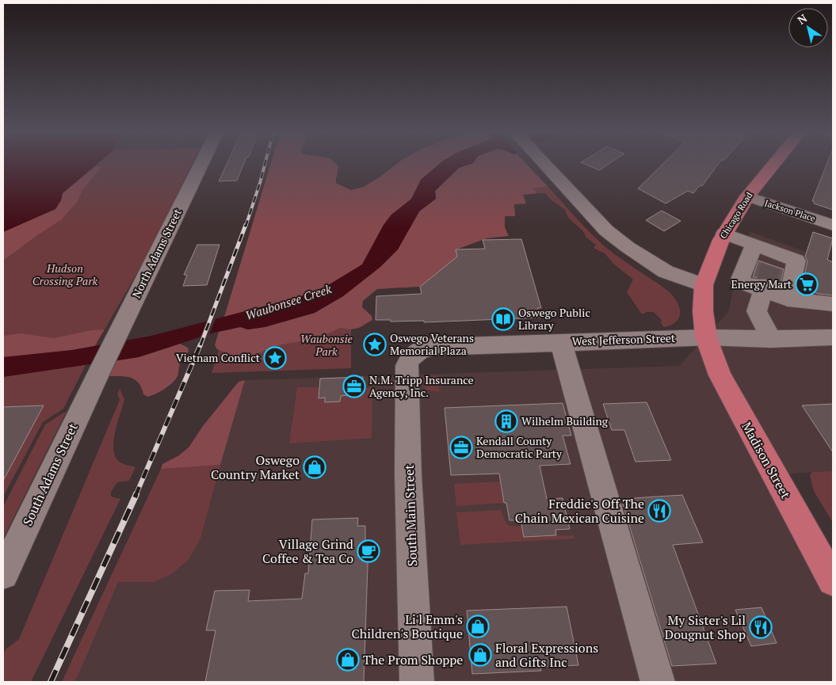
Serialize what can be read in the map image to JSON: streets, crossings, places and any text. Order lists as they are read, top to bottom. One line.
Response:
{"streets":{"main road":["Chicago Road","Madison Street"],"street":["Jackson Place","North Adams Street","West Jefferson Street","South Adams Street","South Main Street"]},"crossings":[["Jackson Place","Chicago Road"],["Chicago Road","West Jefferson Street"],["Chicago Road","Madison Street"],["North Adams Street","South Adams Street"],["West Jefferson Street","Madison Street"],["West Jefferson Street","South Main Street"]],"water":["Waubonsee Creek"],"parks":["Hudson Crossing Park","Waubonsie Park"],"places":{"supermarket":["Energy Mart"],"library":["Oswego Public Library"],"place":["Oswego Veterans Memorial Plaza","Vietnam Conflict"],"office":["N.M. Tripp Insurance Agency, Inc.","Kendall County Democratic Party"],"building":["Wilhelm Building"],"shop":["Oswego Country Market","Li'l Emm's Children's Boutique","Floral Expressions and Gifts Inc","The Prom Shoppe"],"restaurant":["Freddie's Off The Chain Mexican Cuisine","My Sister's Lil Dougnut Shop"],"cafe":["Village Grind Coffee & Tea Co"]},"north":"top left"}
